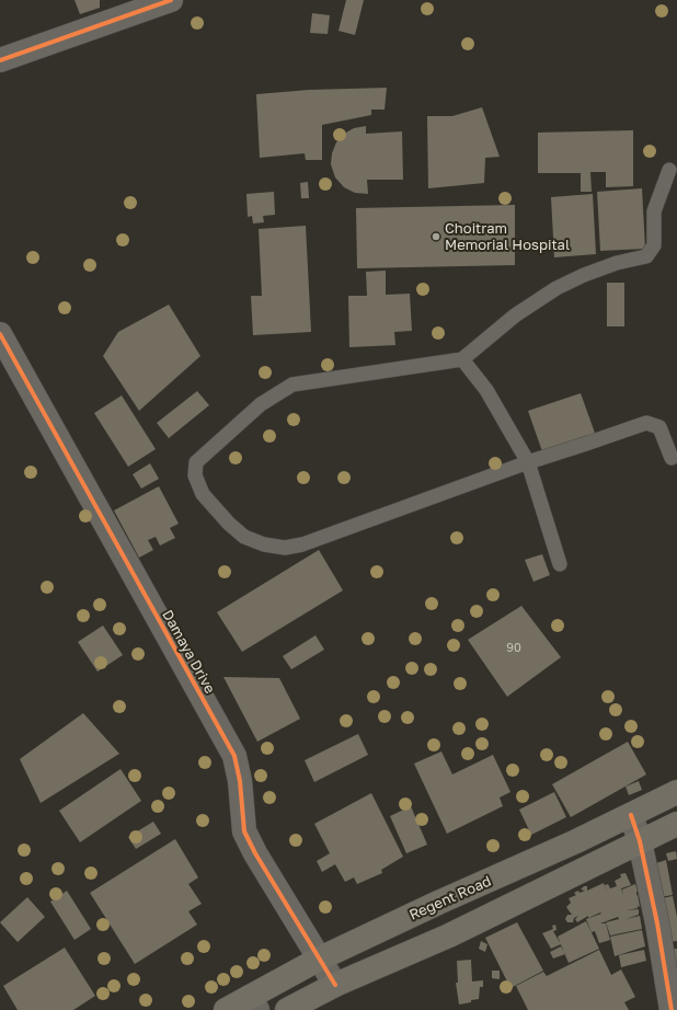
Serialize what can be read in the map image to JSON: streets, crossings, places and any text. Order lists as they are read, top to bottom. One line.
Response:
{"streets":{"main road":["Regent Road"],"street":["Damaya Drive"]},"crossings":[["Damaya Drive","Regent Road"]],"places":["Choitram Memorial Hospital"],"house_numbers":["90"]}
